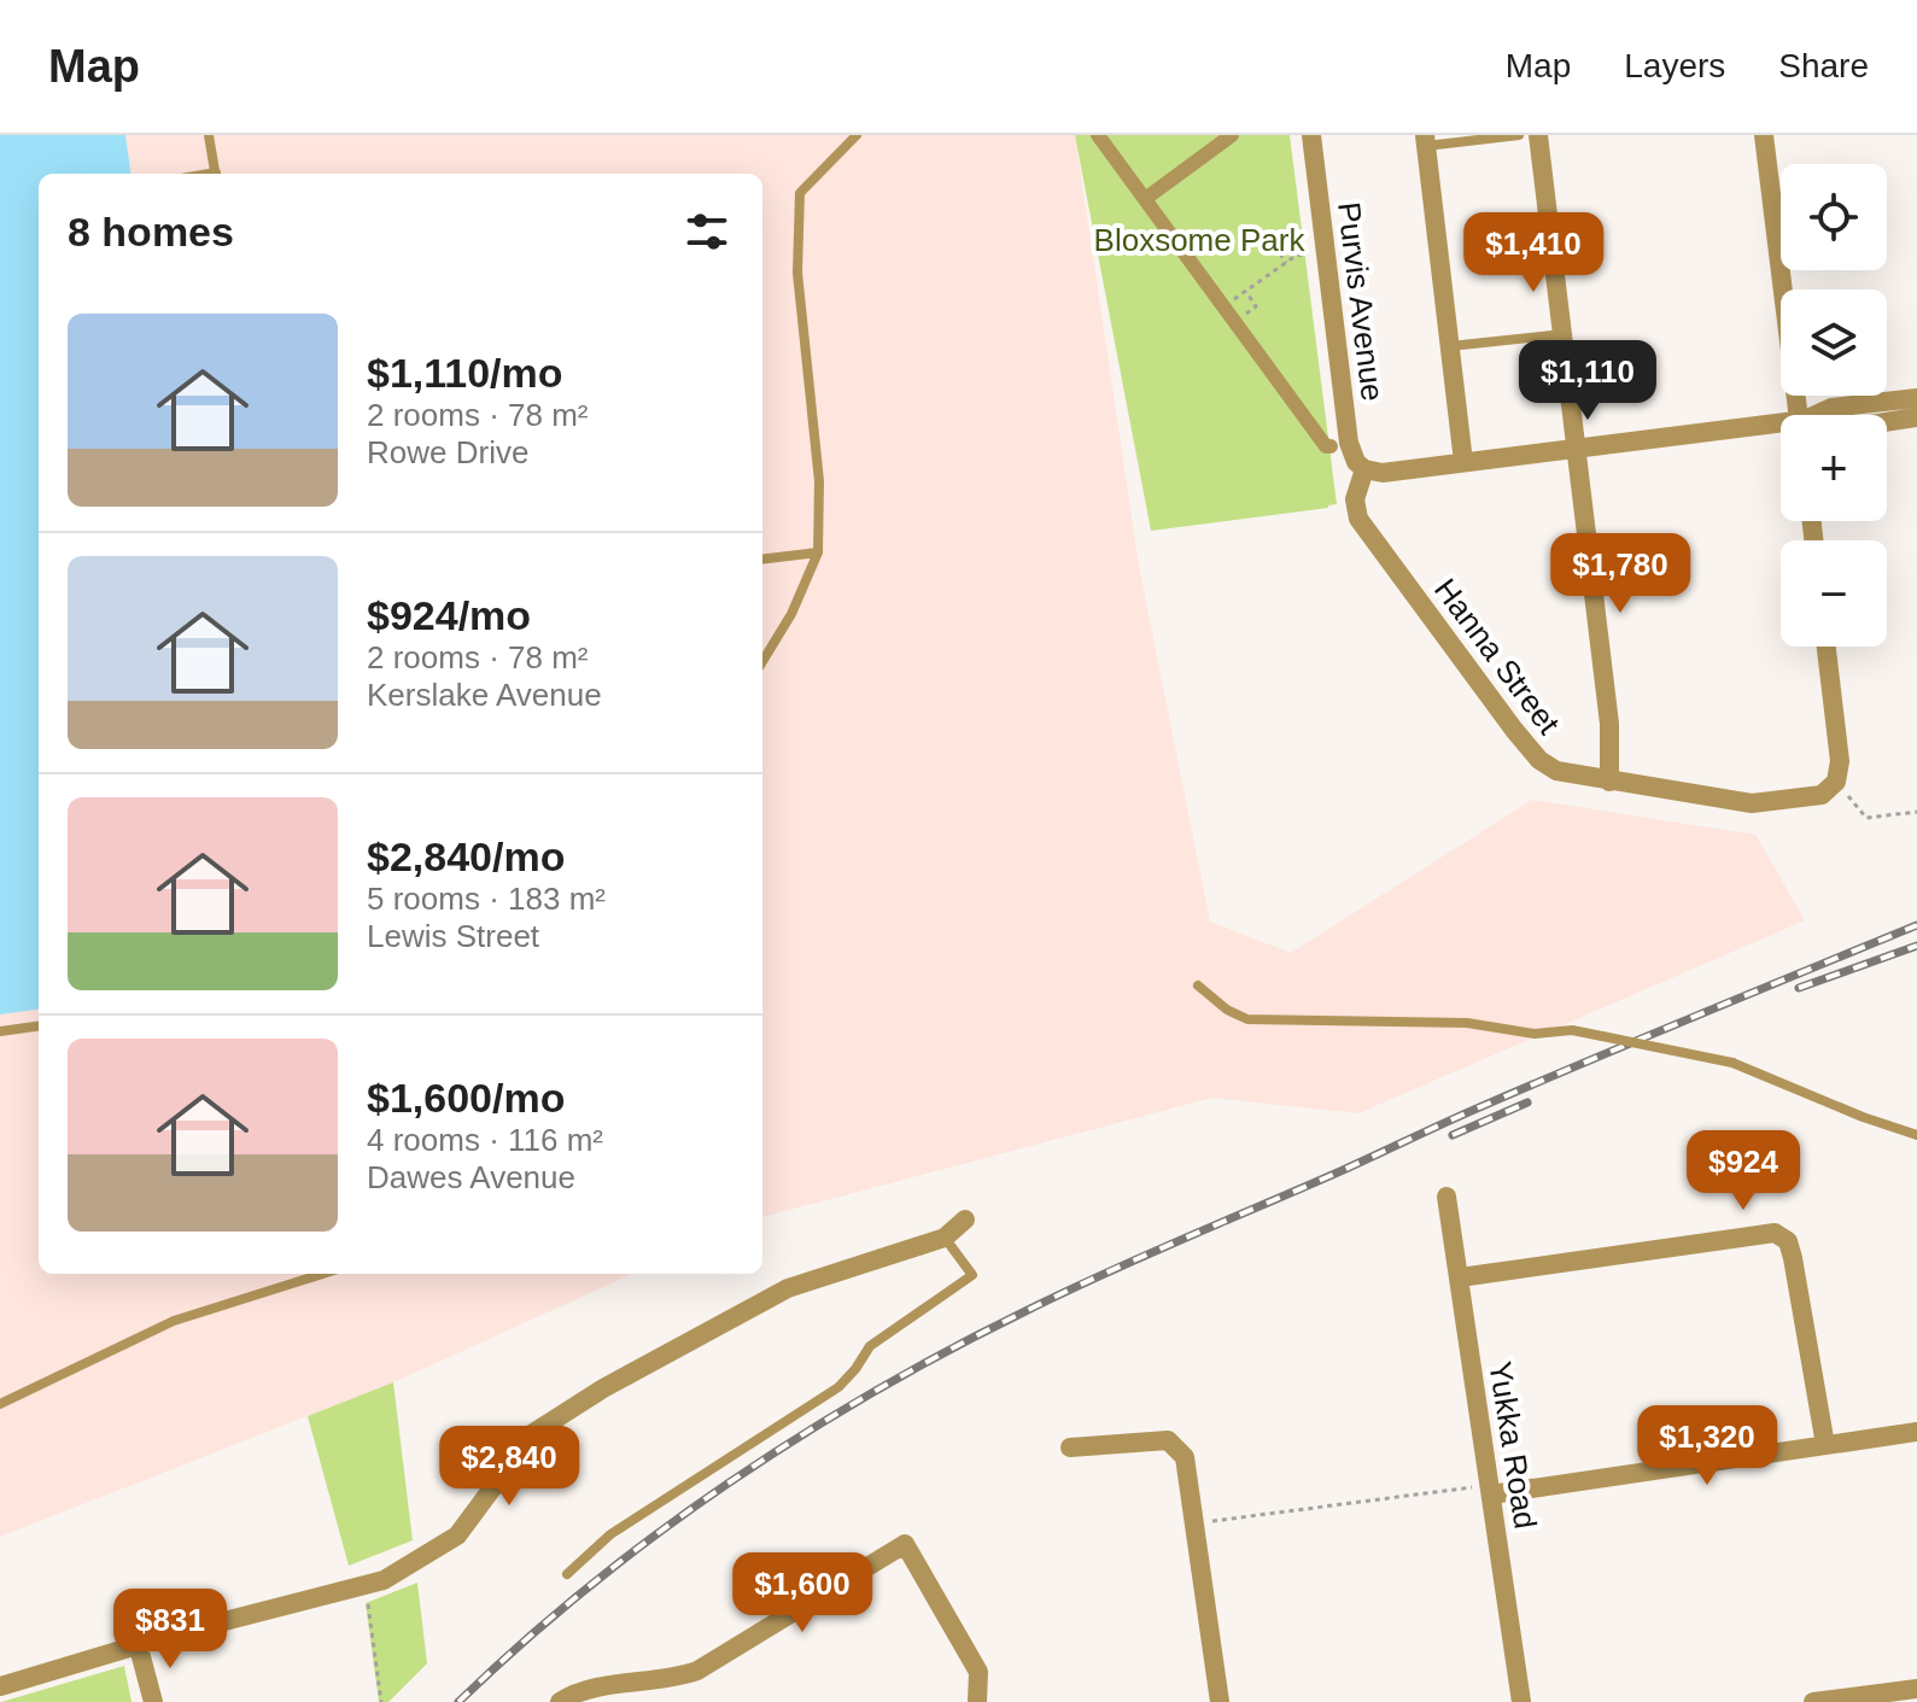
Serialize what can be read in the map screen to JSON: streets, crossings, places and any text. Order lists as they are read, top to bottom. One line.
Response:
{"streets":{"street":["Purvis Avenue","Hanna Street","Yukka Road"]},"crossings":[["Purvis Avenue","Hanna Street"]],"parks":["Bloxsome Park"],"page":{"header":"Map","nav":["Map","Layers","Share"],"map_buttons":["+","−"],"heading":"8 homes","price":["$1,410","$1,110","$1,780","$924","$1,320","$2,840","$1,600","$831"],"list":[{"name":"$1,110/mo","note":"2 rooms · 78 m² · Rowe Drive"},{"name":"$924/mo","note":"2 rooms · 78 m² · Kerslake Avenue"},{"name":"$2,840/mo","note":"5 rooms · 183 m² · Lewis Street"},{"name":"$1,600/mo","note":"4 rooms · 116 m² · Dawes Avenue"}]}}
